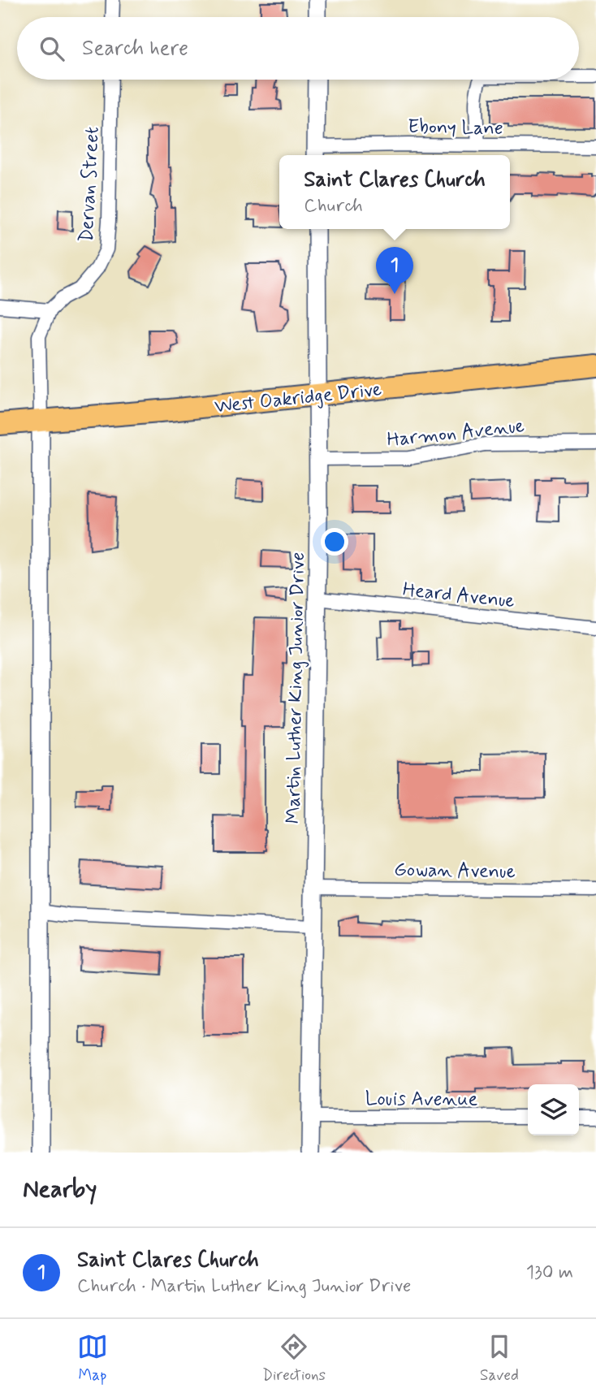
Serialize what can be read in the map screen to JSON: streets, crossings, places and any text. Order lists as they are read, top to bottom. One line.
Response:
{"streets":{"main road":["West Oakridge Drive"],"street":["Ebony Lane","Dervan Street","Harmon Avenue","Heard Avenue","Martin Luther King Junior Drive","Gowan Avenue","Louis Avenue"]},"crossings":[["West Oakridge Drive","Martin Luther King Junior Drive"],["Harmon Avenue","Martin Luther King Junior Drive"],["Heard Avenue","Martin Luther King Junior Drive"],["Martin Luther King Junior Drive","Gowan Avenue"],["Martin Luther King Junior Drive","Louis Avenue"]],"page":{"search":"Search here","popup":["Saint Clares Church","Church"],"pins":"1","heading":"Nearby","list":[{"mark":"1","name":"Saint Clares Church","note":"Church · Martin Luther King Junior Drive","value":"130 m"}],"nav":["Map","Directions","Saved"]}}
